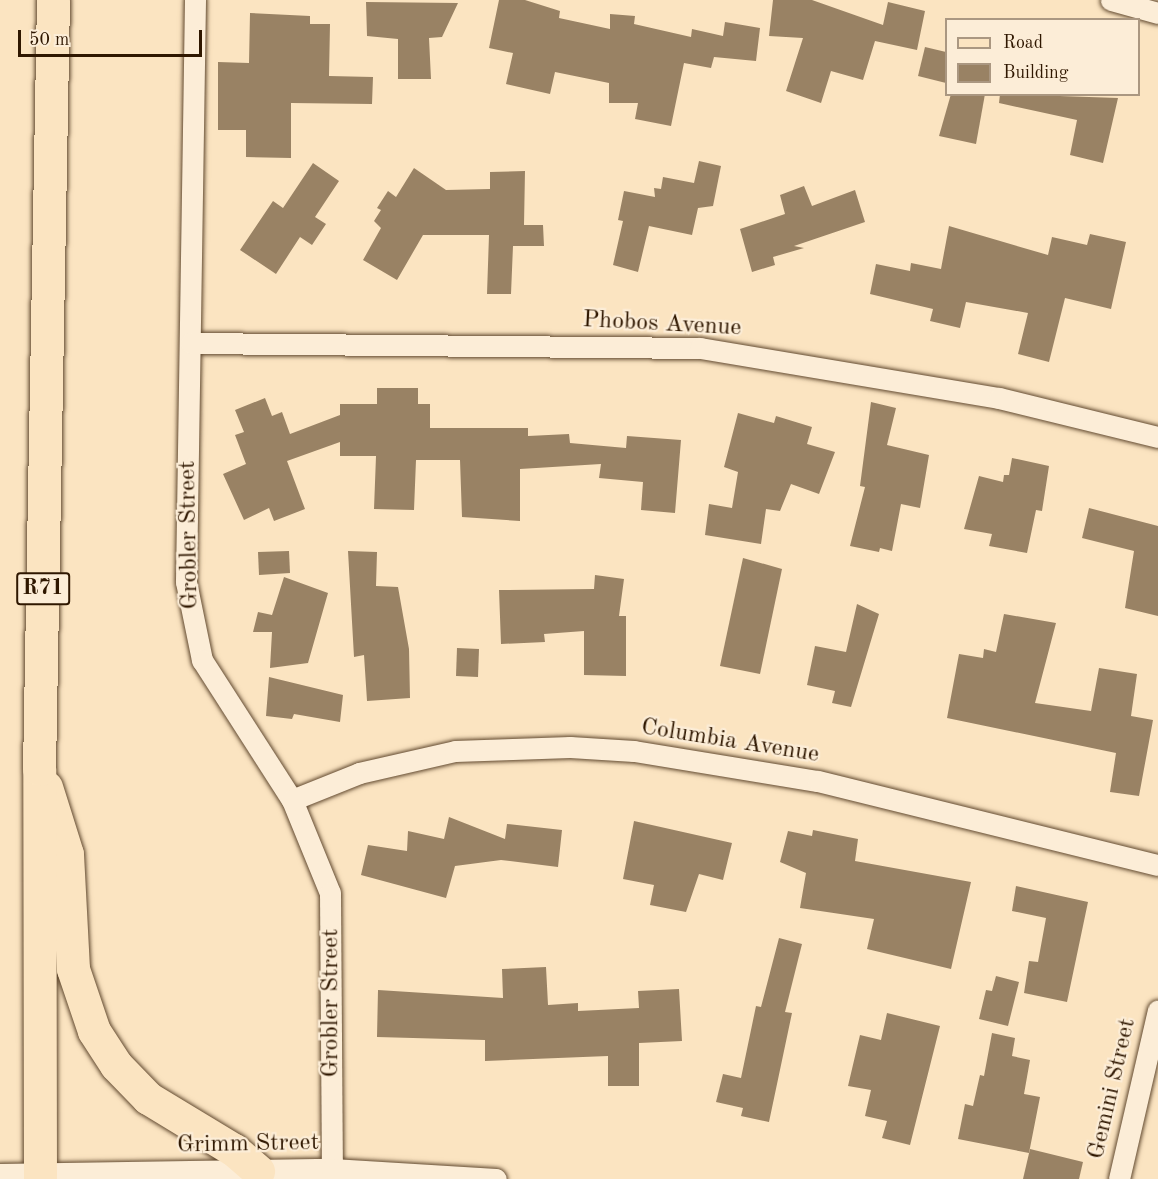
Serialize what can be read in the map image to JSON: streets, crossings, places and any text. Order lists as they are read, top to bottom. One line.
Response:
{"streets":{"main road":["R71"],"street":["Phobos Avenue","Grobler Street","Columbia Avenue","Gemini Street","Grimm Street"]},"crossings":[["Phobos Avenue","Grobler Street"],["Grobler Street","Columbia Avenue"],["Grobler Street","Grimm Street"],["R71","Grimm Street"]],"legend":["Road","Building"],"scale_bar":"50 m"}
